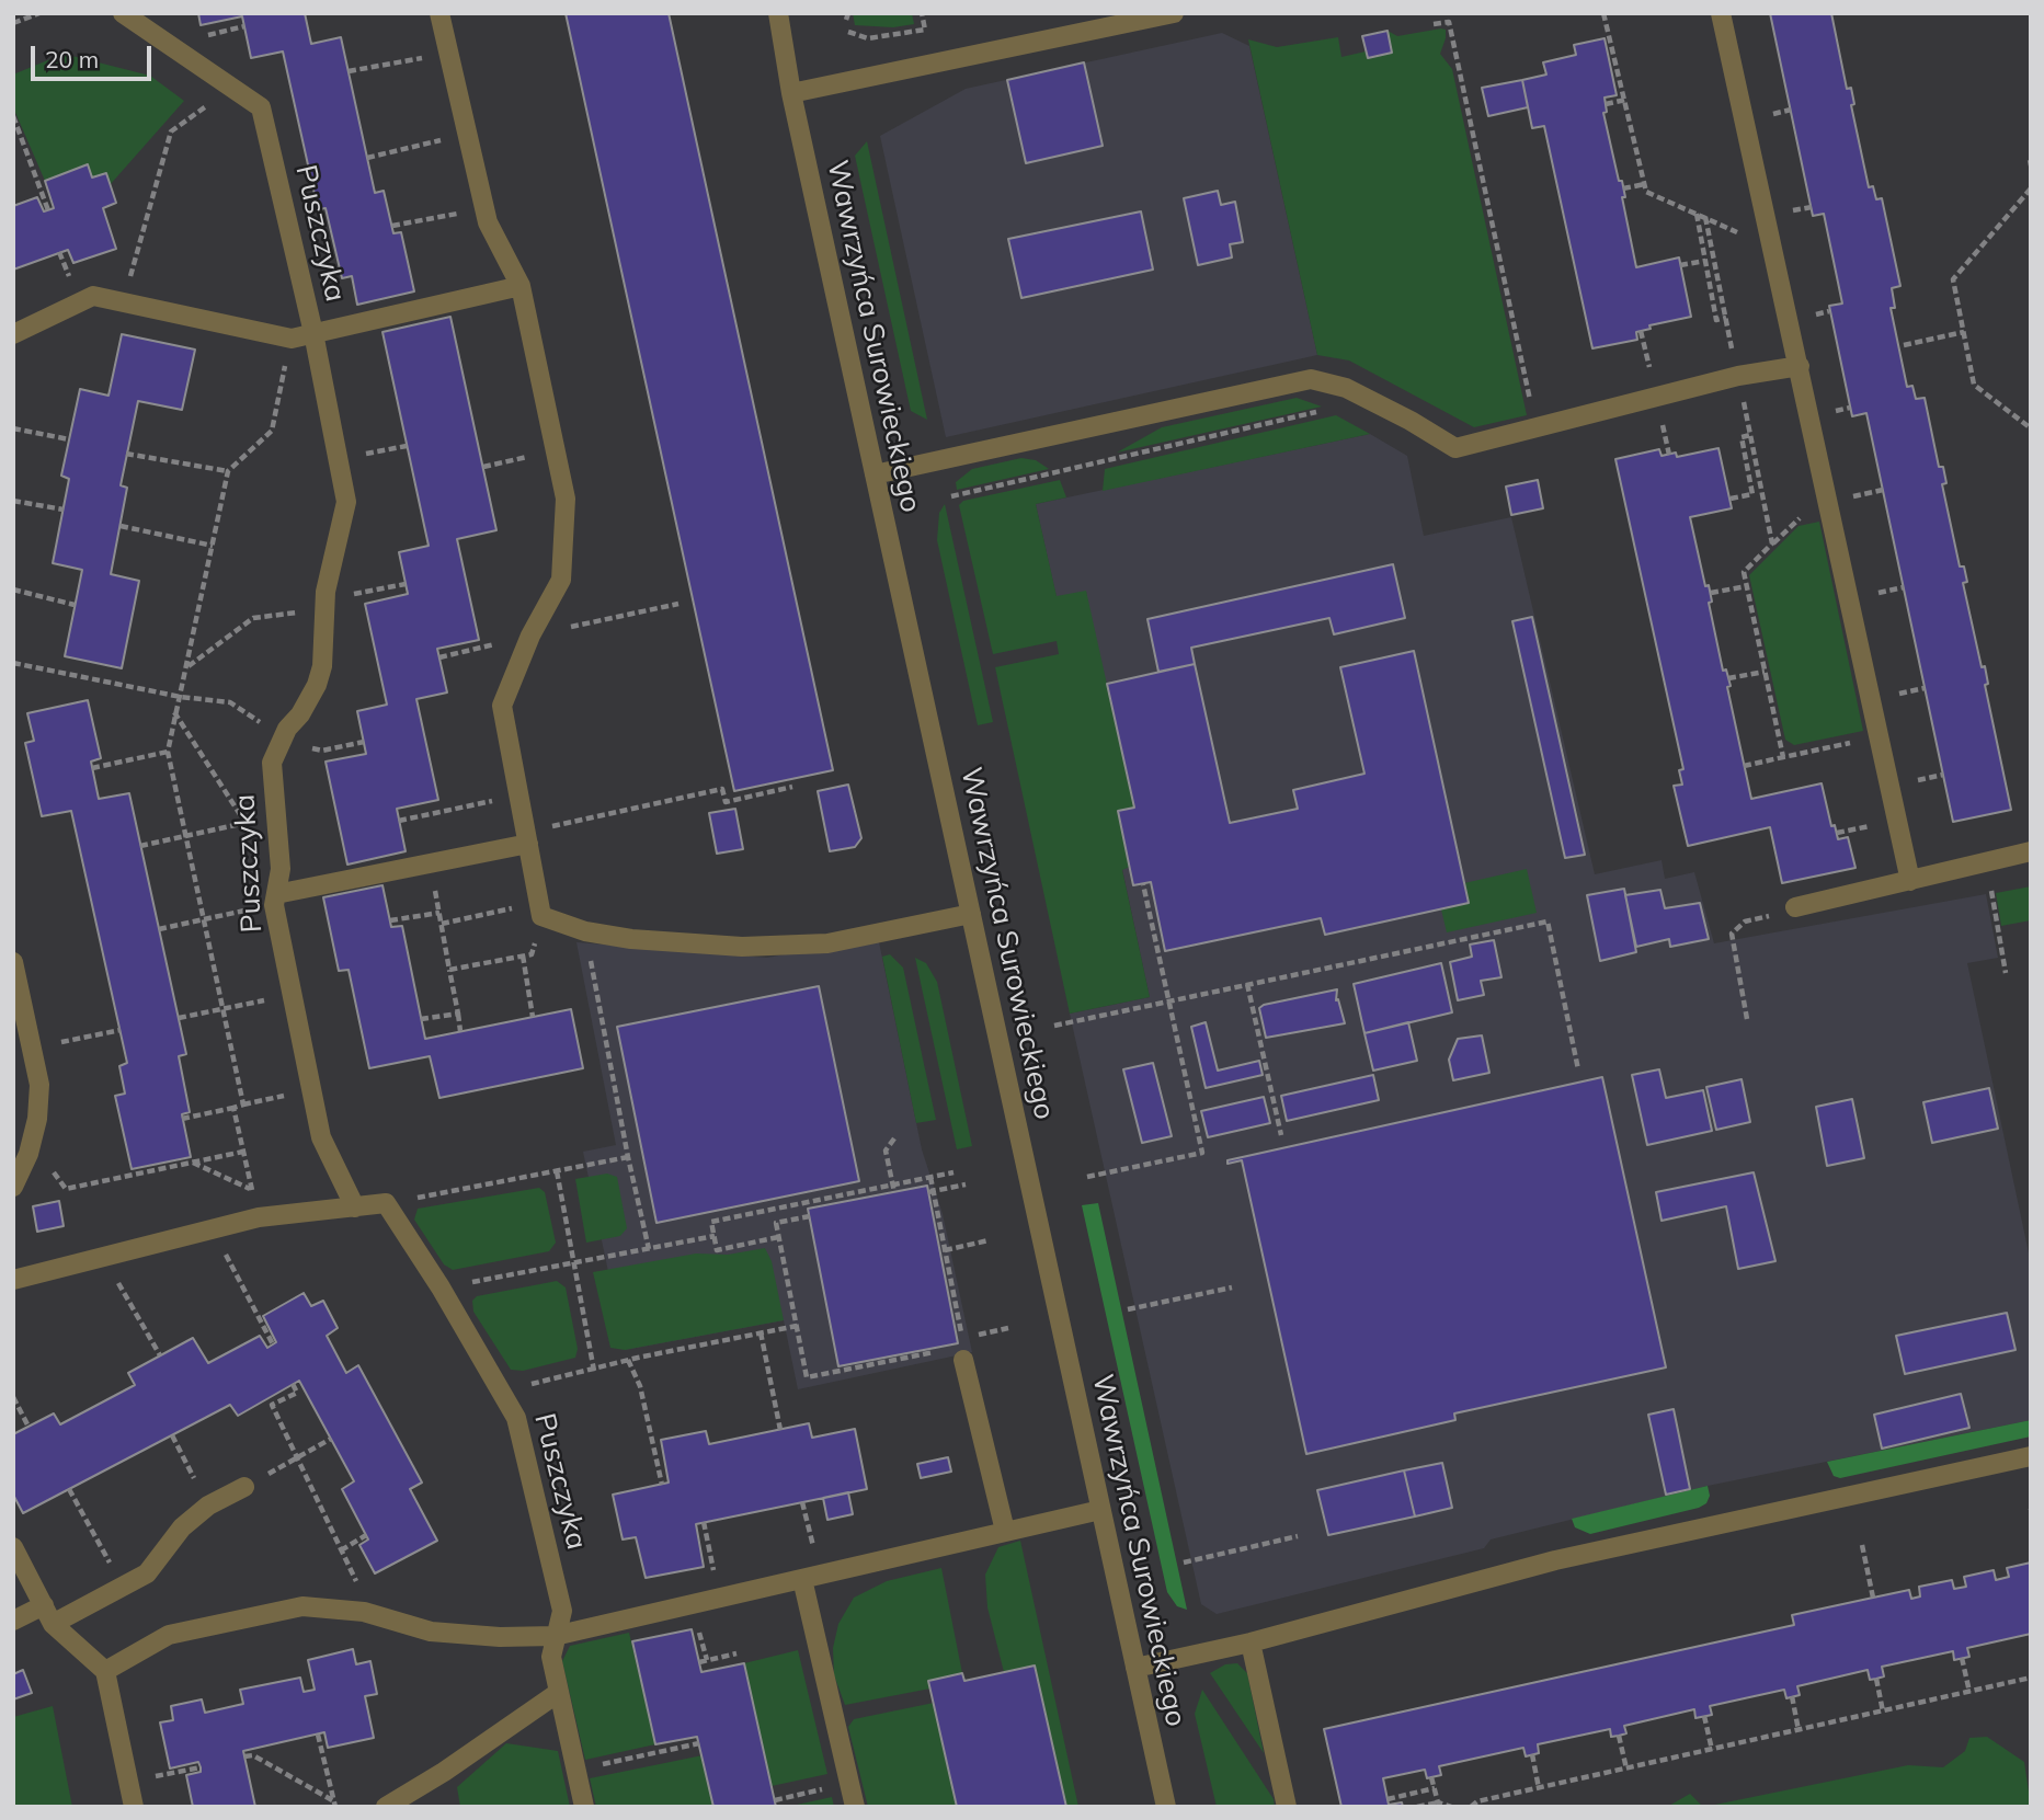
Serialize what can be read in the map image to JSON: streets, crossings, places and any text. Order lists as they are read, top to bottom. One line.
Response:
{"streets":{"street":["Puszczyka","Wawrzyńca Surowieckiego"]},"scale_bar":"20 m"}
